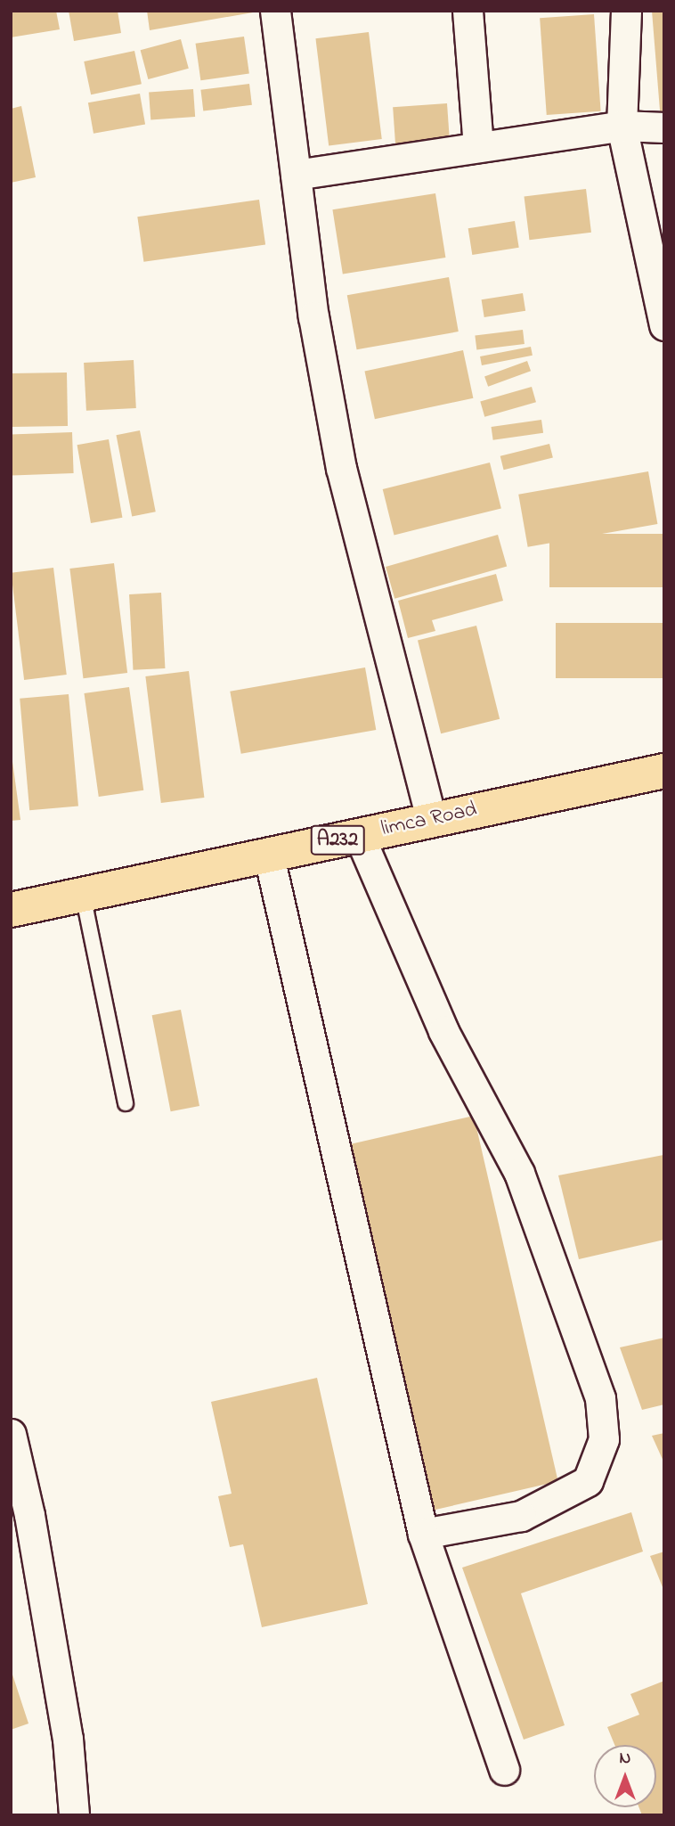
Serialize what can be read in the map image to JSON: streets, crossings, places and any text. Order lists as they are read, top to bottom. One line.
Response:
{"streets":{"main road":["limca Road","A232"]},"north":"top"}
